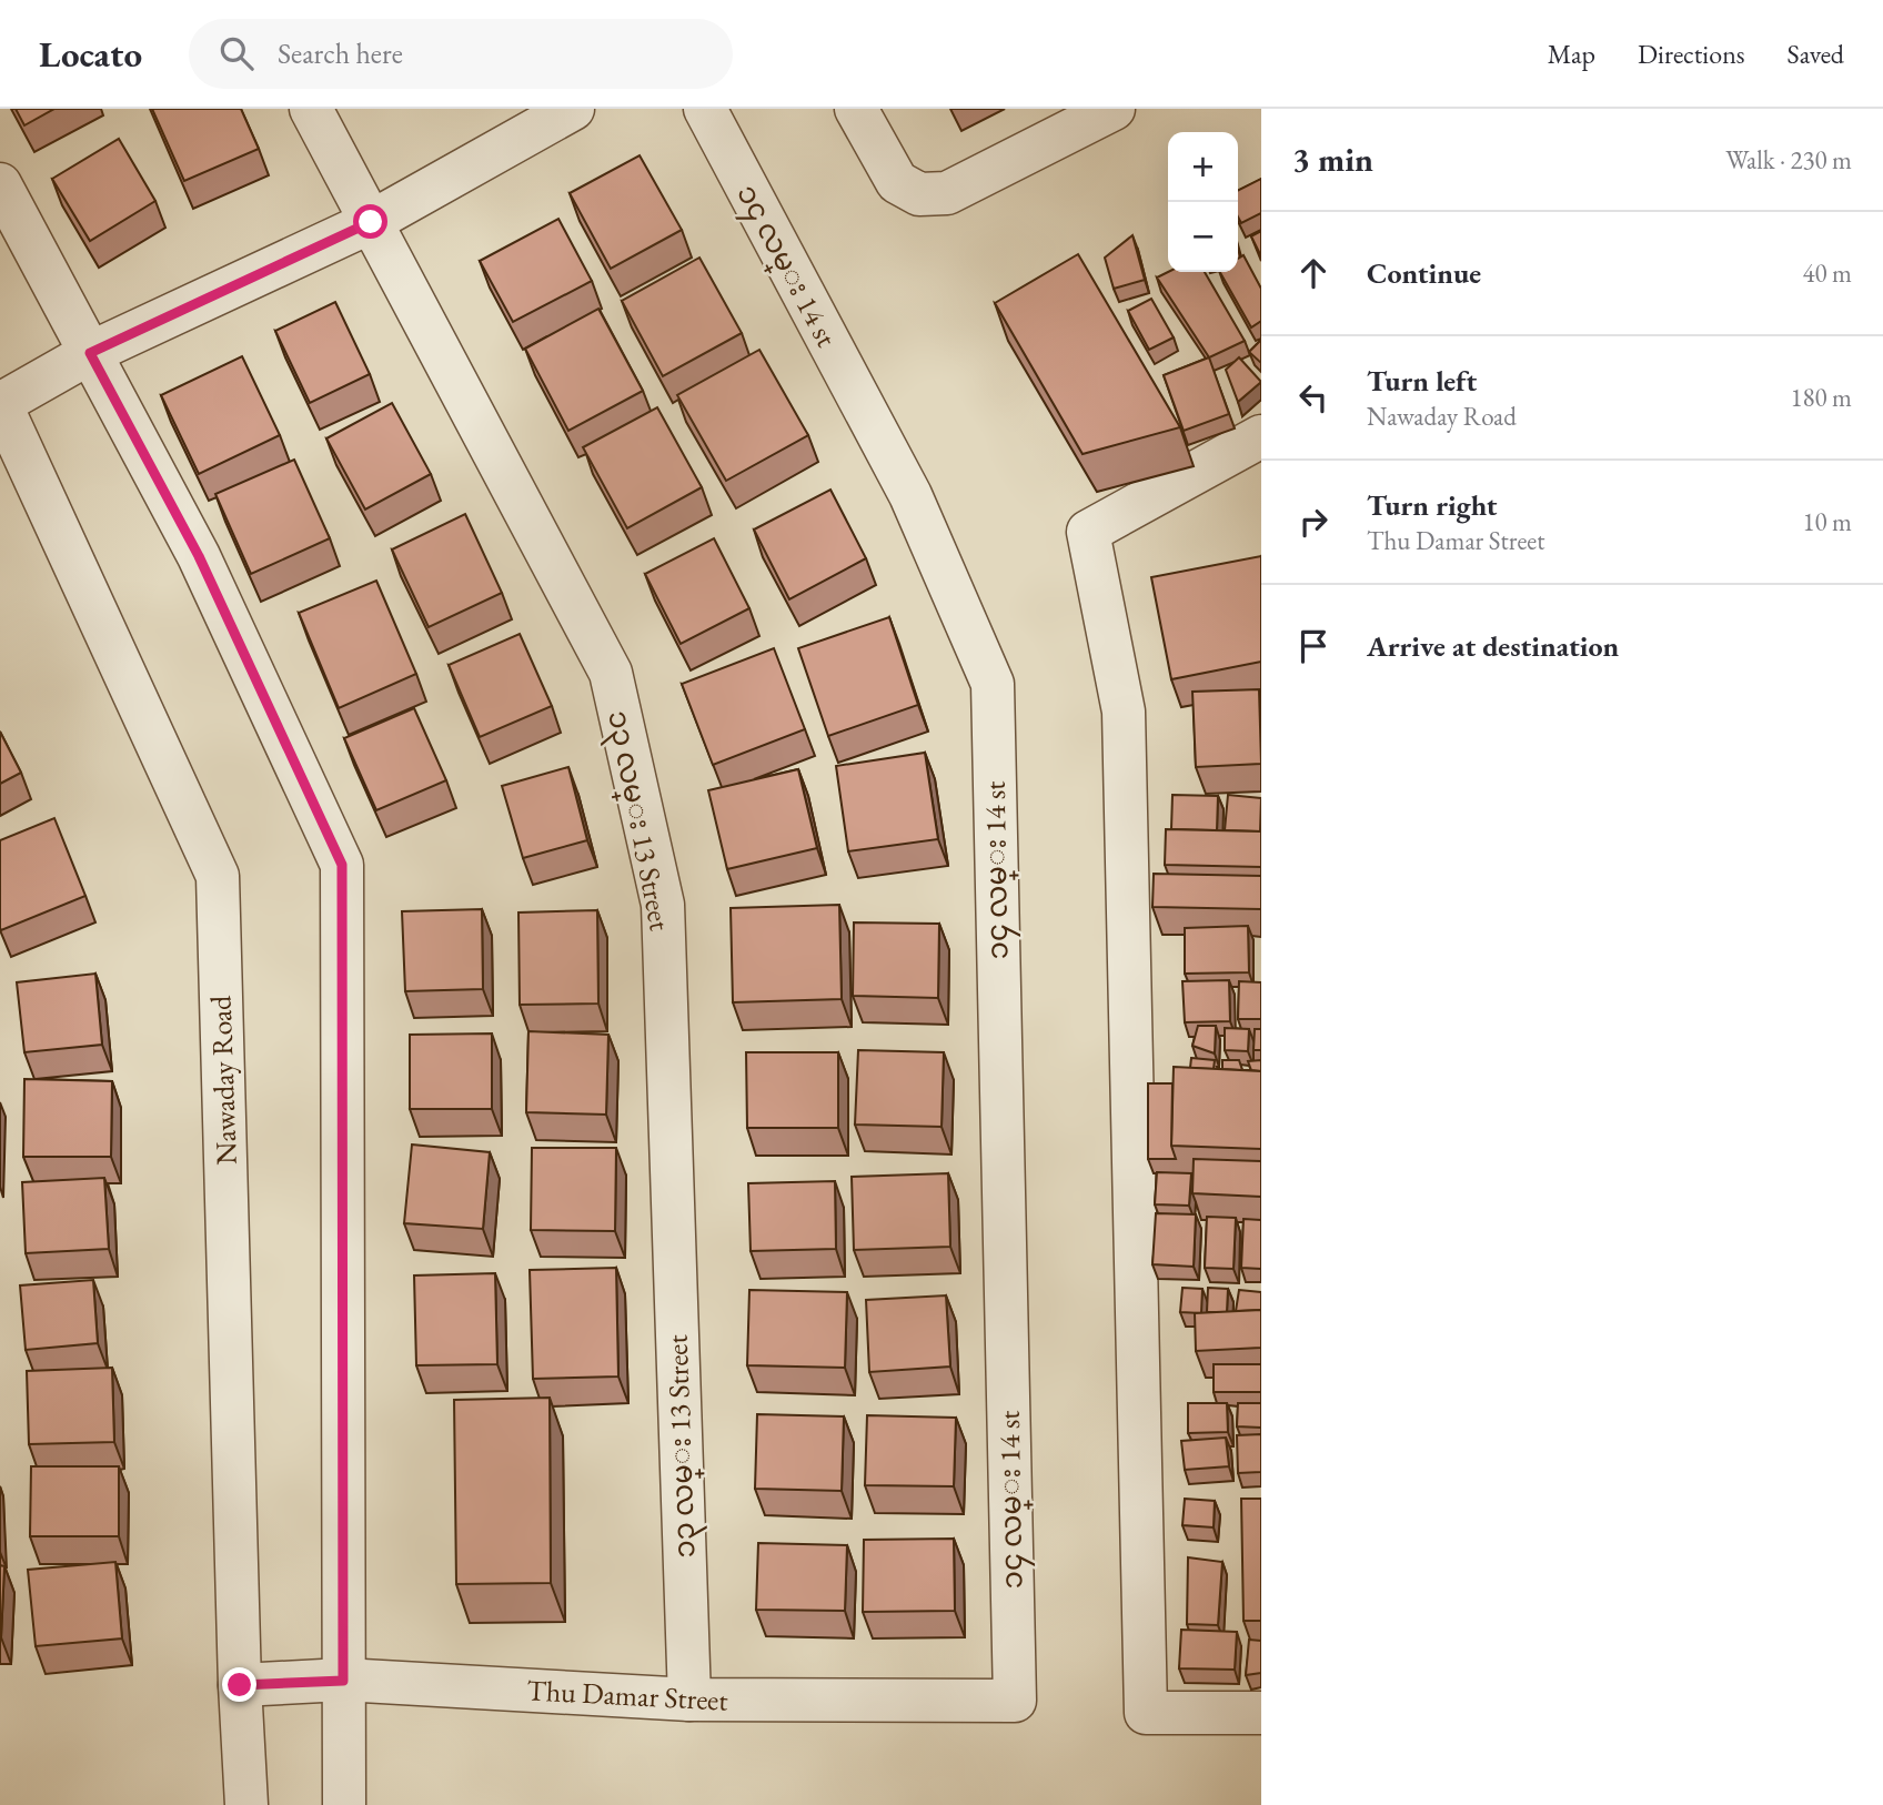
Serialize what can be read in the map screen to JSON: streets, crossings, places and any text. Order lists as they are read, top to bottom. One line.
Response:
{"streets":{"street":["၁၄ လမ္း 14 st","၁၃ လမ္း 13 Street","Nawaday Road","Thu Damar Street"]},"crossings":[["၁၄ လမ္း 14 st","Thu Damar Street"],["၁၃ လမ္း 13 Street","Thu Damar Street"],["Nawaday Road","Thu Damar Street"]],"page":{"header":"Locato","search":"Search here","nav":["Map","Directions","Saved"],"heading":["3 min","Walk · 230 m"],"map_buttons":["+","−"],"list":[["Continue","40 m"],["Turn left","Nawaday Road","180 m"],["Turn right","Thu Damar Street","10 m"],"Arrive at destination"]}}
